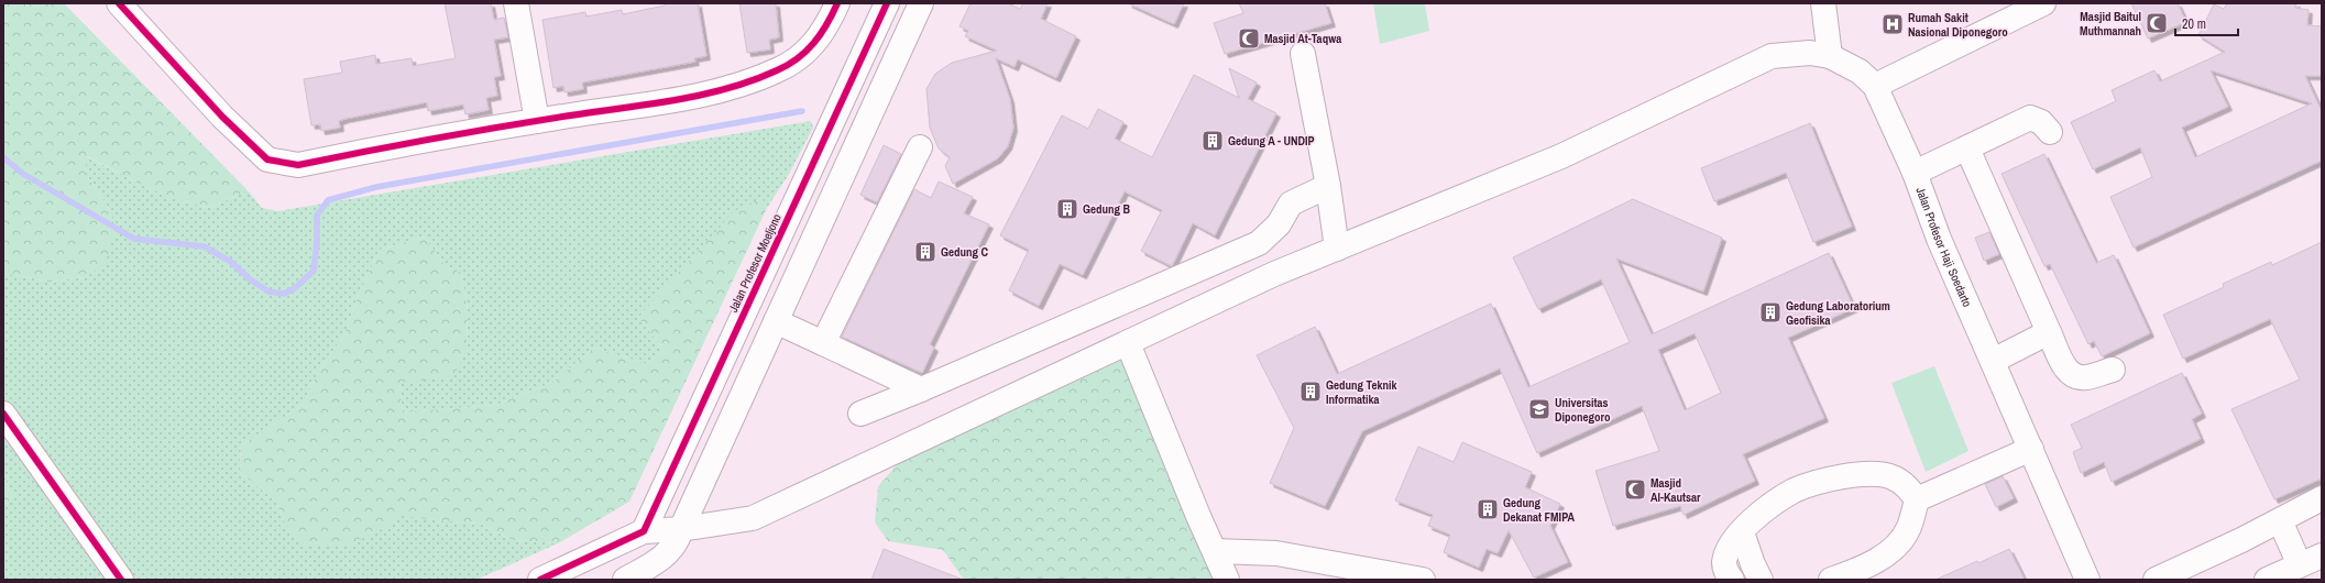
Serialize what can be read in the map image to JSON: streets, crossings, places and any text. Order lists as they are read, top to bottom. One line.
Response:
{"streets":{"street":["Jalan Profesor Haji Soedarto","Jalan Profesor Moeljono"]},"places":{"mosque":["Masjid Baitul Muthmannah","Masjid At-Taqwa","Masjid Al-Kautsar"],"hospital":["Rumah Sakit Nasional Diponegoro"],"building":["Gedung A - UNDIP","Gedung B","Gedung C","Gedung Laboratorium Geofisika","Gedung Teknik Informatika","Gedung Dekanat FMIPA"],"school or university":["Universitas Diponegoro"]},"scale_bar":"20 m"}
